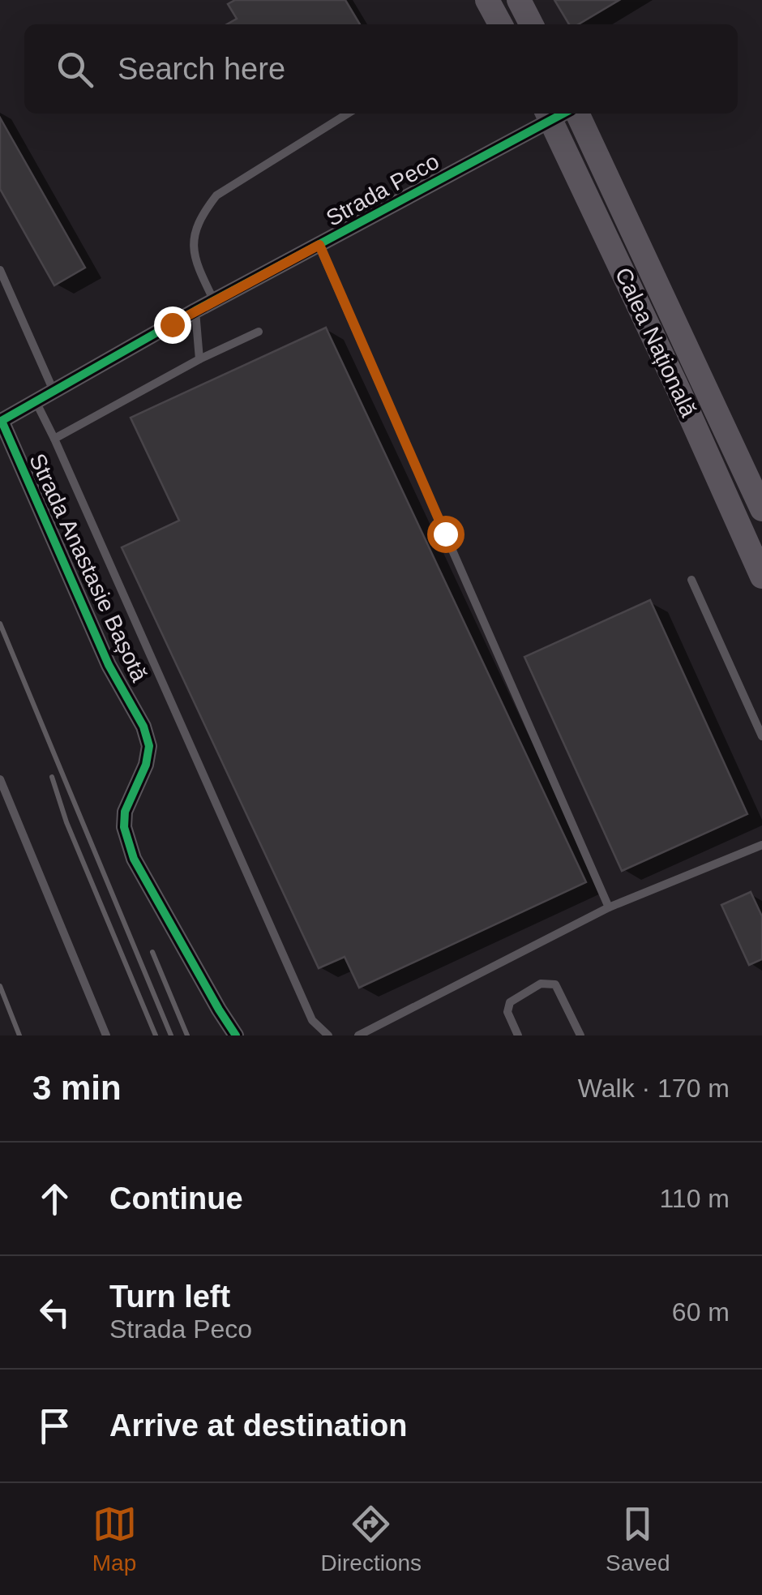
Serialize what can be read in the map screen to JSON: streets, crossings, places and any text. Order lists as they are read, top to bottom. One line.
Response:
{"streets":{"main road":["Calea Națională"],"street":["Strada Peco","Strada Anastasie Bașotă"]},"crossings":[["Strada Peco","Strada Anastasie Bașotă"]],"page":{"search":"Search here","heading":["3 min","Walk · 170 m"],"list":[["Continue","110 m"],["Turn left","Strada Peco","60 m"],"Arrive at destination"],"nav":["Map","Directions","Saved"]}}
